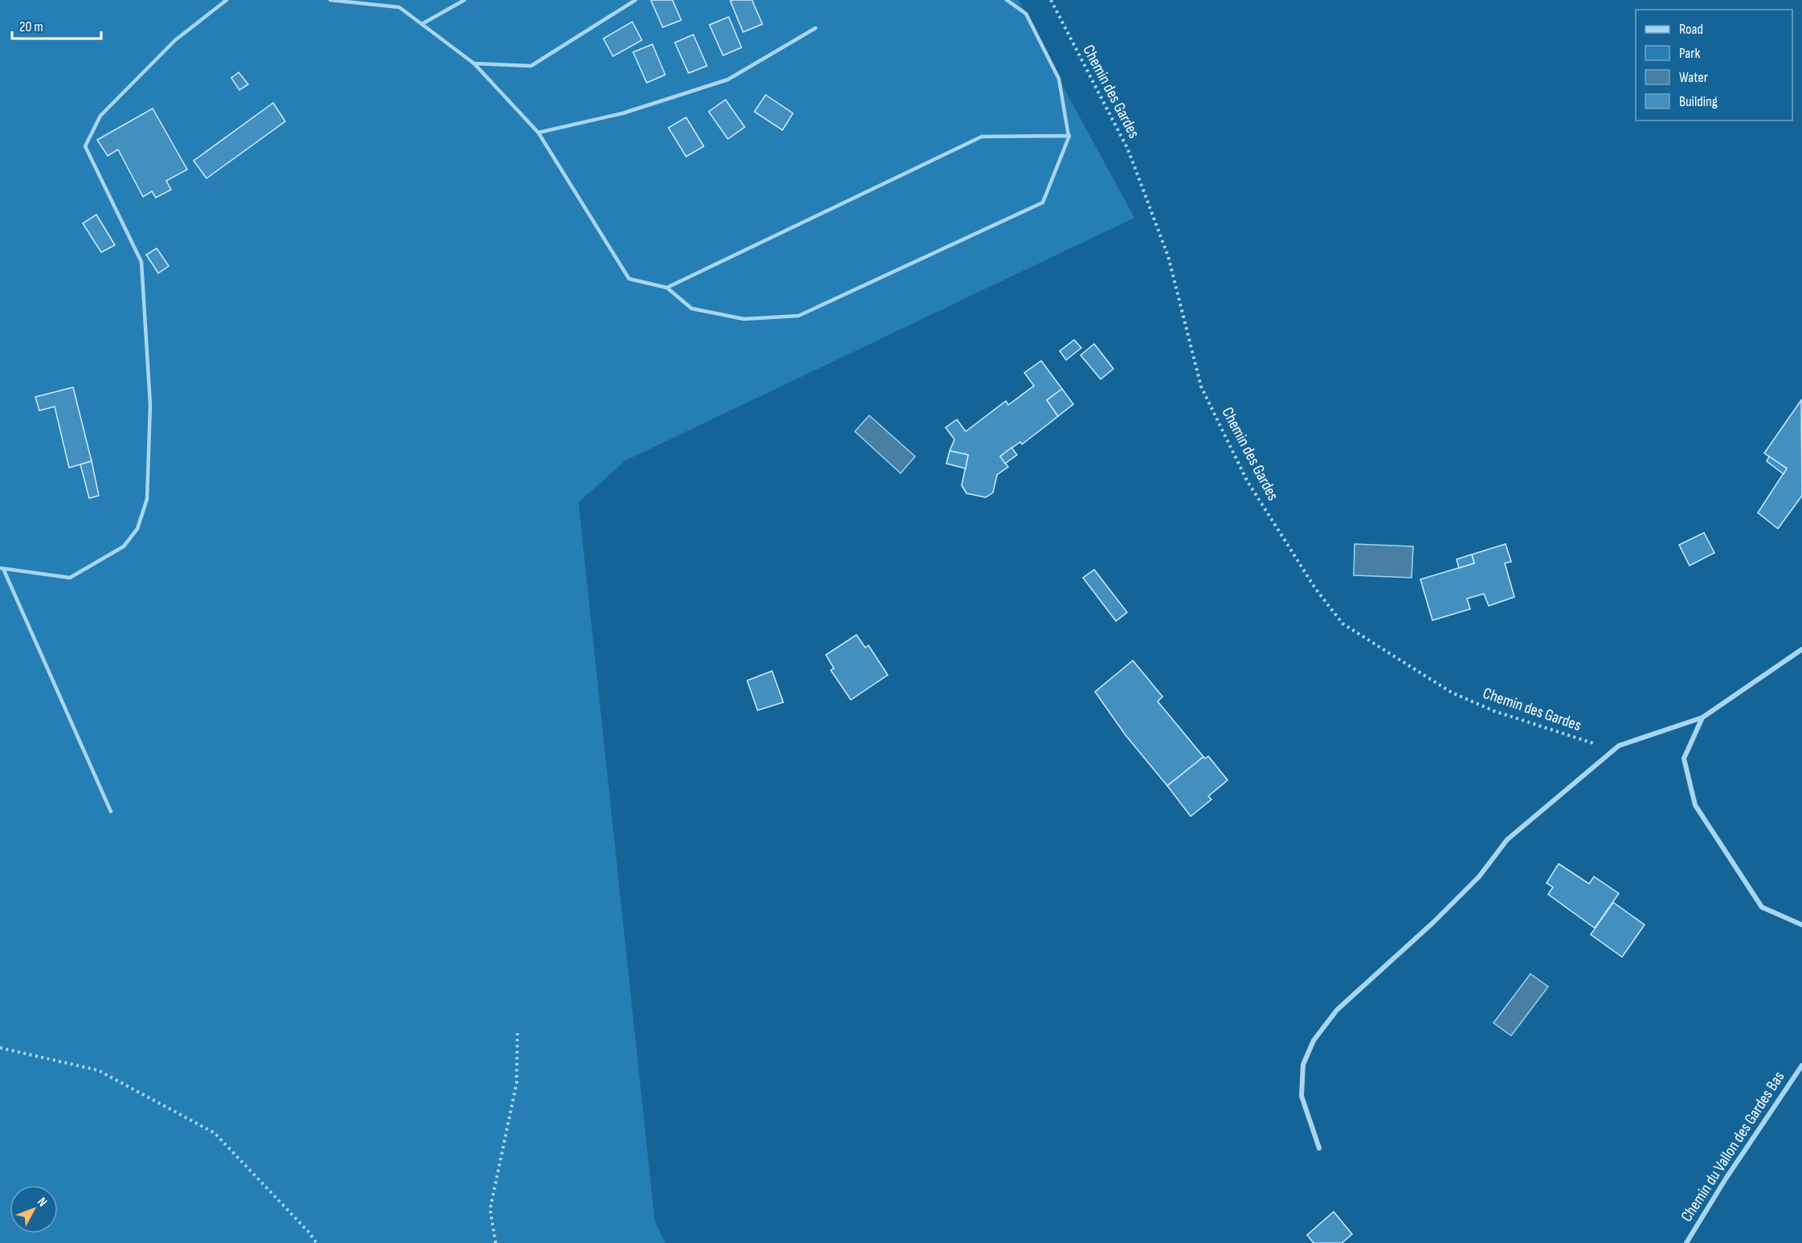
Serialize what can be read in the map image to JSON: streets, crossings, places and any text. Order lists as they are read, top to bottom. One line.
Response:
{"streets":{"street":["Chemin du Vallon des Gardes Bas"],"path":["Chemin des Gardes"]},"legend":["Road","Park","Water","Building"],"scale_bar":"20 m","north":"top right"}
